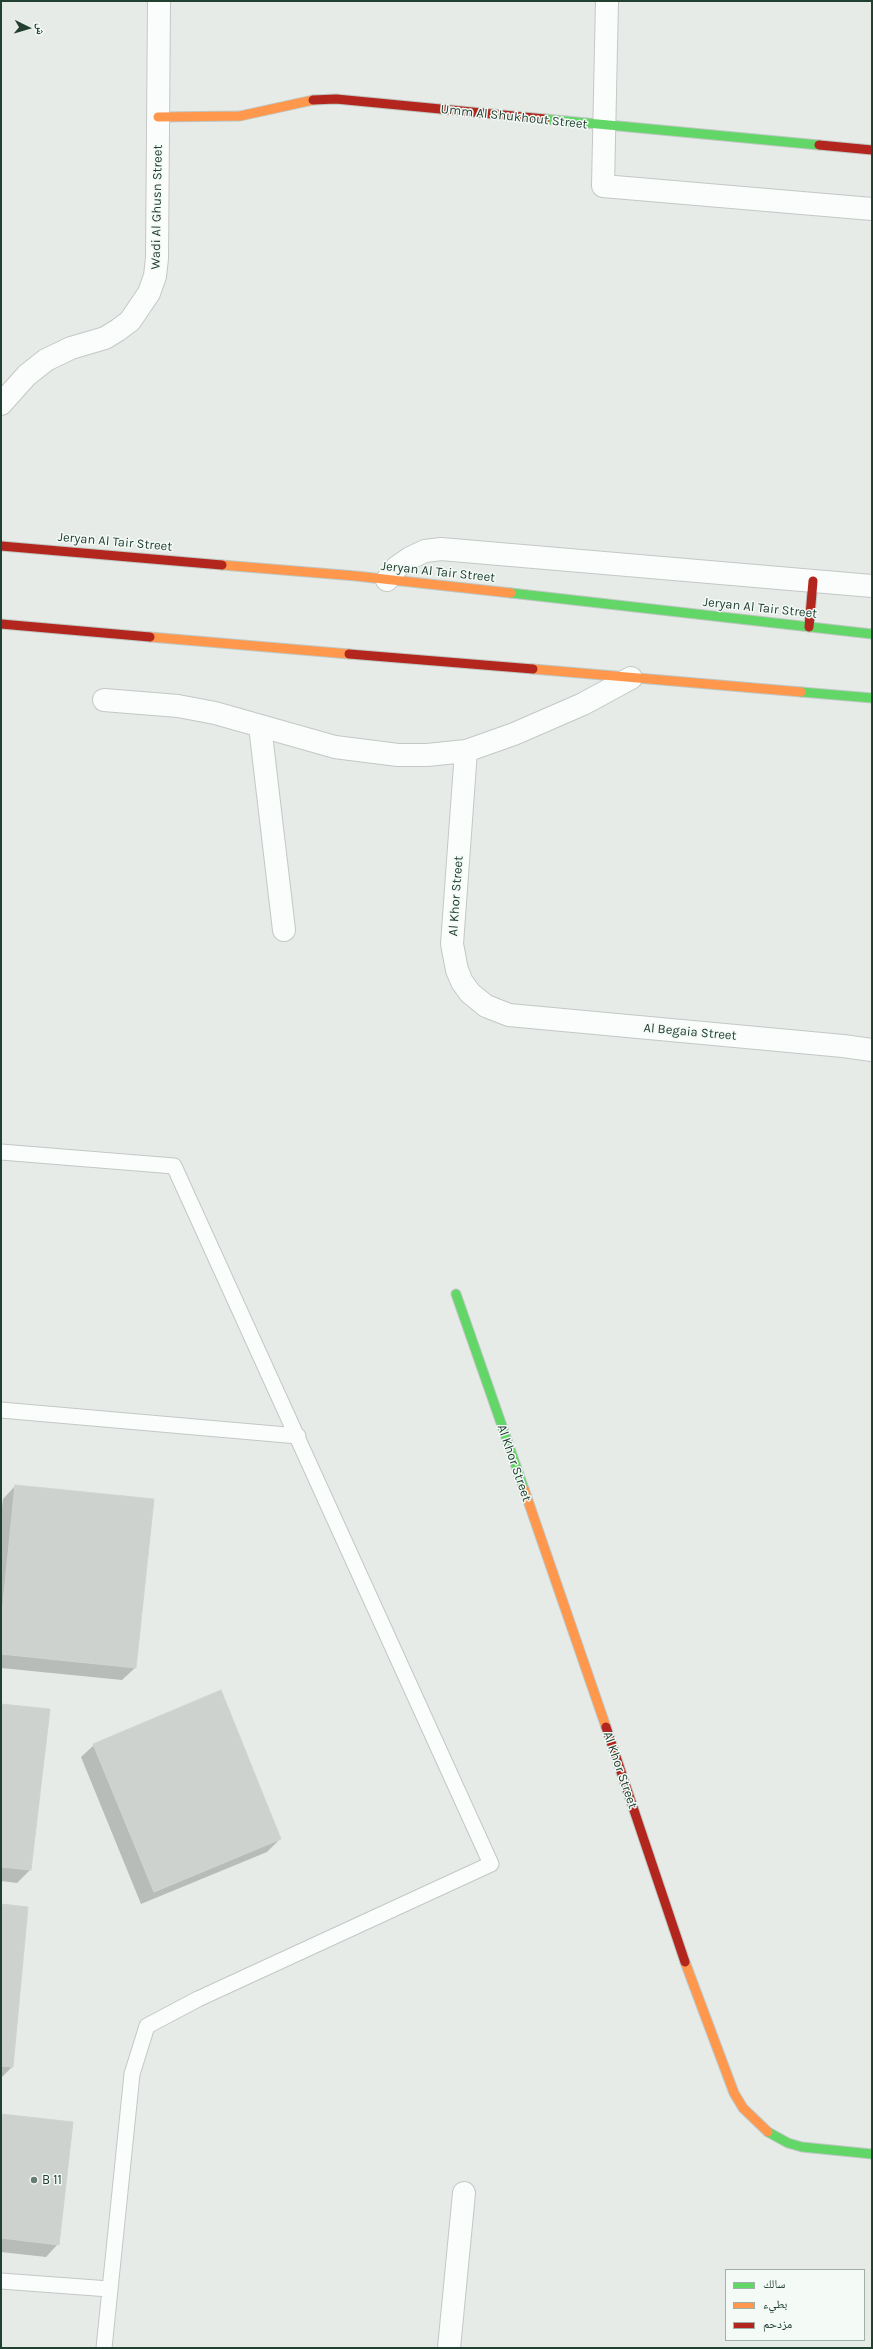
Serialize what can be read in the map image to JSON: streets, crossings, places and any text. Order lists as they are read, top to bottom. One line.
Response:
{"streets":{"street":["Umm Al Shukhout Street","Wadi Al Ghusn Street","Jeryan Al Tair Street","Al Khor Street","Al Begaia Street"]},"crossings":[["Umm Al Shukhout Street","Wadi Al Ghusn Street"],["Al Khor Street","Al Begaia Street"]],"places":["B 11"],"legend":["سالك","بطيء","مزدحم"],"north":"right"}
